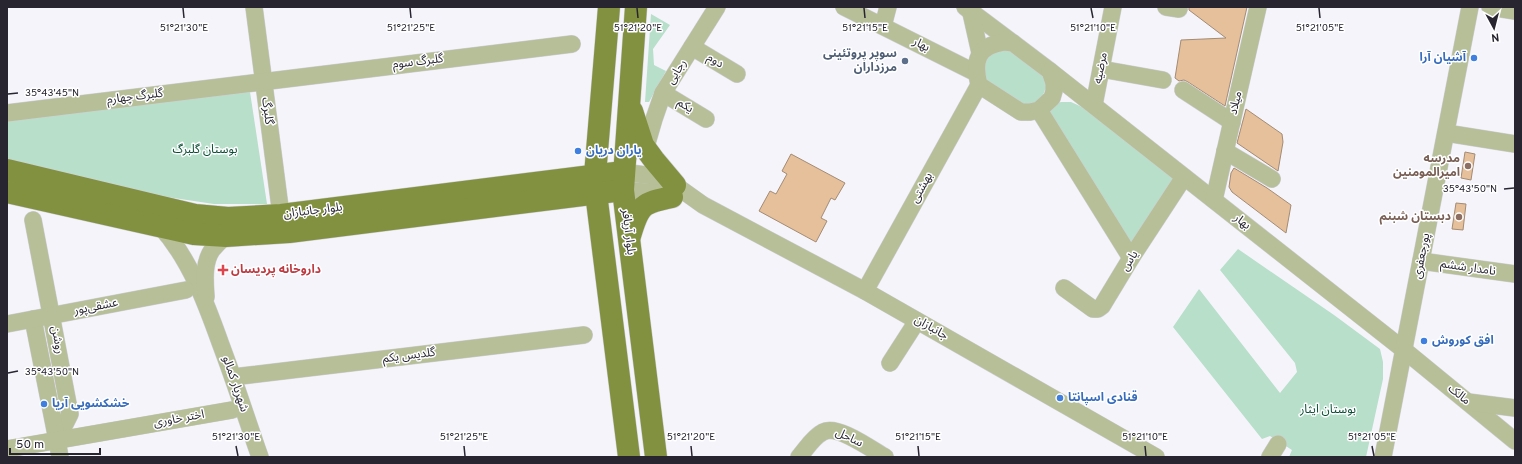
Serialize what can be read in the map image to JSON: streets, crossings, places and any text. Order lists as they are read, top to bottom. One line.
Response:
{"streets":{"main road":["بلوار جانبازان","بلوار آریافر"],"street":["بهار","دوم","گلبرگ سوم","مرضیه","رجایی","گلبرگ چهارم","میلاد","یکم","گلبرگ","بهشتی","پورجعفری","یاس","نامدار ششم","عشقی‌پور","جانبازان","روشن","گلدیس یکم","شهریار کمالو","مالک","اختر خاوری","ساحل"]},"crossings":[["بهار","مرضیه"],["بهار","میلاد"],["بهار","بهشتی"],["بهار","پورجعفری"],["بهار","یاس"],["بهار","مالک"],["دوم","رجایی"],["گلبرگ سوم","گلبرگ چهارم"],["گلبرگ سوم","گلبرگ"],["رجایی","یکم"],["گلبرگ چهارم","گلبرگ"],["گلبرگ","بلوار جانبازان"],["بهشتی","جانبازان"],["بلوار جانبازان","بلوار آریافر"],["بلوار جانبازان","جانبازان"],["بلوار آریافر","جانبازان"],["پورجعفری","نامدار ششم"],["پورجعفری","مالک"],["عشقی‌پور","روشن"],["روشن","اختر خاوری"],["گلدیس یکم","شهریار کمالو"]],"parks":["بوستان گلبرگ","بوستان ایثار"],"places":{"other":["آشیان آرا","سوپر پروتئینی مرزداران","یاران دریان","مدرسه امیرالمومنین","دبستان شبنم","افق کوروش","قنادی اسپانتا","خشکشویی آریا"],"health":["داروخانه پردیسان"]},"scale_bar":"50 m","north":"bottom","coordinates":["51°21'30\"E","51°21'25\"E","51°21'20\"E","51°21'15\"E","51°21'10\"E","51°21'05\"E","35°43'45\"N","35°43'50\"N"]}
